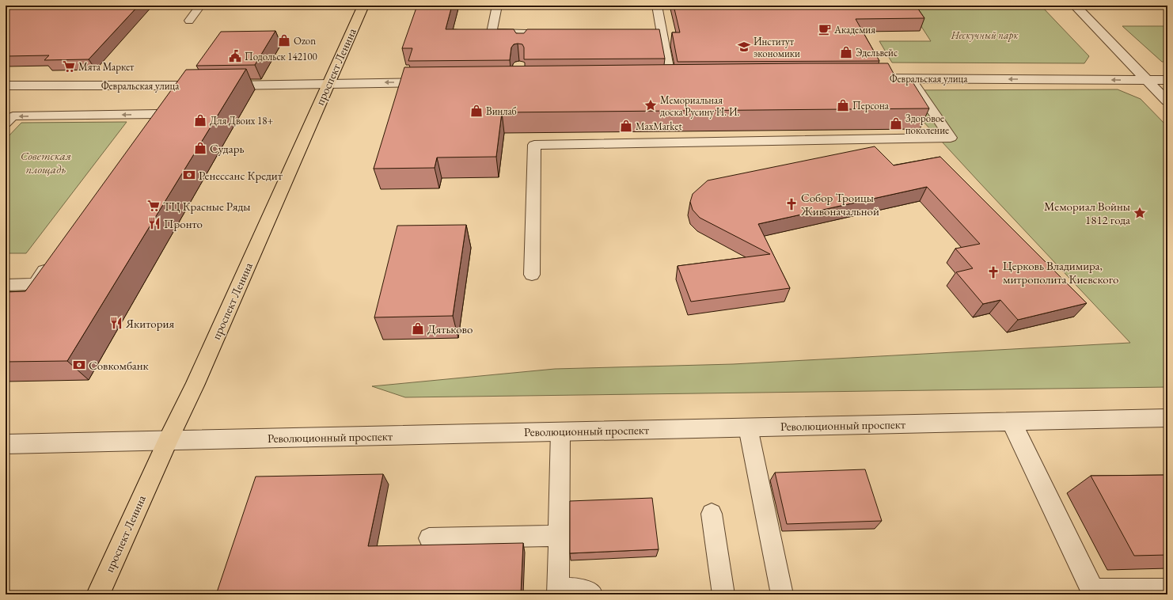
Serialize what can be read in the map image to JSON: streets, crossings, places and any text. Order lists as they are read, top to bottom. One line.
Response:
{"streets":{"main road":["проспект Ленина"],"street":["Февральская улица","Революционный проспект"]},"crossings":[["проспект Ленина","Февральская улица"],["проспект Ленина","Революционный проспект"]],"one_way":["Февральская улица"],"parks":["Нескучный парк","Советская площадь"],"places":{"cafe":["Академия"],"shop":["Ozon","Эдельвейс","Персона","Винлаб","Для Двоих 18+","Здоровое поколение","MaxMarket","Сударь","Дятьково"],"school or university":["Институт экономики"],"public building":["Подольск 142100"],"supermarket":["Мята Маркет","ТЦ Красные Ряды"],"place":["Мемориальная доска Русину Н. И.","Мемориал Войны 1812 года"],"bank":["Ренессанс Кредит","Совкомбанк"],"church":["Собор Троицы Живоначальной","Церковь Владимира, митрополита Киевского"],"restaurant":["Пронто","Якитория"]}}
